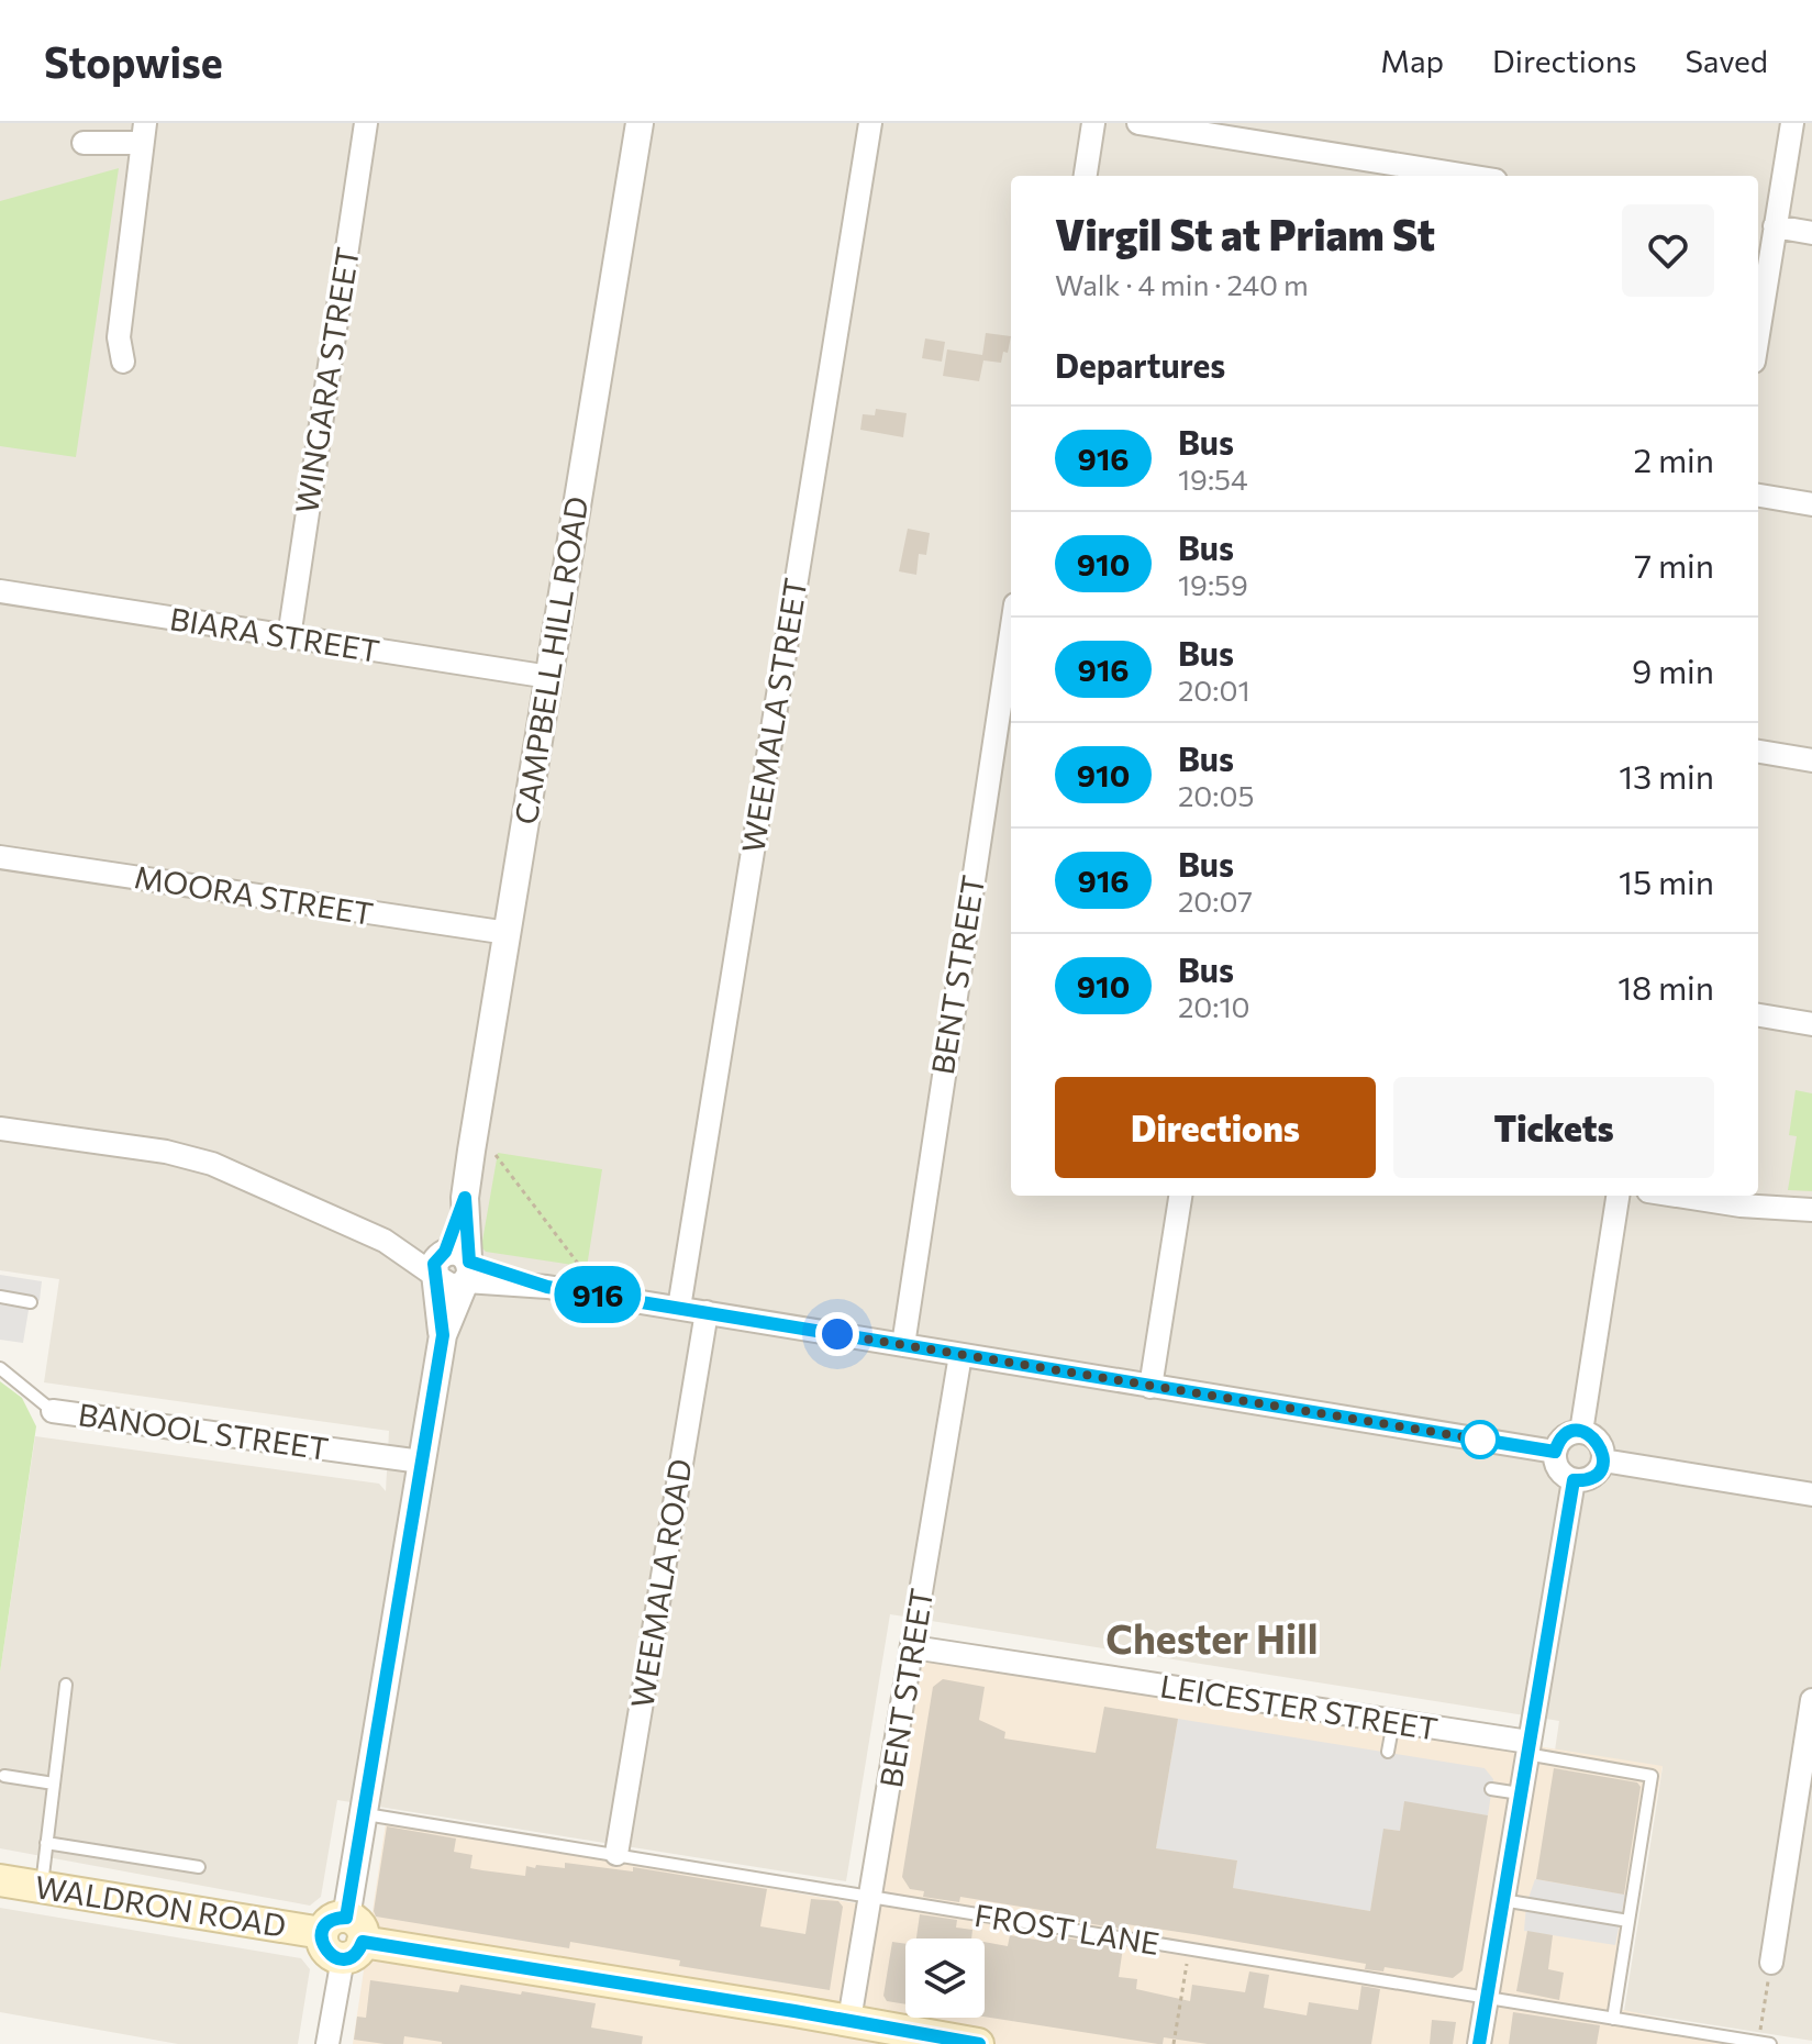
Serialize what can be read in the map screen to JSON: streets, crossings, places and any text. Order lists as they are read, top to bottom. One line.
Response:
{"streets":{"main road":["WALDRON ROAD"],"street":["WINGARA STREET","BIARA STREET","CAMPBELL HILL ROAD","WEEMALA STREET","MOORA STREET","BENT STREET","BANOOL STREET","WEEMALA ROAD","LEICESTER STREET"],"lane":["FROST LANE"]},"crossings":[["WINGARA STREET","BIARA STREET"],["BIARA STREET","CAMPBELL HILL ROAD"],["CAMPBELL HILL ROAD","MOORA STREET"],["CAMPBELL HILL ROAD","BANOOL STREET"],["CAMPBELL HILL ROAD","WALDRON ROAD"],["CAMPBELL HILL ROAD","FROST LANE"],["BENT STREET","LEICESTER STREET"],["BENT STREET","WALDRON ROAD"],["BENT STREET","FROST LANE"],["WEEMALA ROAD","FROST LANE"]],"districts":["Chester Hill"],"lines":["bus line 916"],"page":{"header":"Stopwise","nav":["Map","Directions","Saved"],"on_map":"916","heading":[["Virgil St at Priam St","Walk · 4 min · 240 m"],"Departures"],"list":[{"mark":"916","name":"Bus","note":"19:54","value":"2 min"},{"mark":"910","name":"Bus","note":"19:59","value":"7 min"},{"mark":"916","name":"Bus","note":"20:01","value":"9 min"},{"mark":"910","name":"Bus","note":"20:05","value":"13 min"},{"mark":"916","name":"Bus","note":"20:07","value":"15 min"},{"mark":"910","name":"Bus","note":"20:10","value":"18 min"}],"buttons":["Directions","Tickets"]}}
